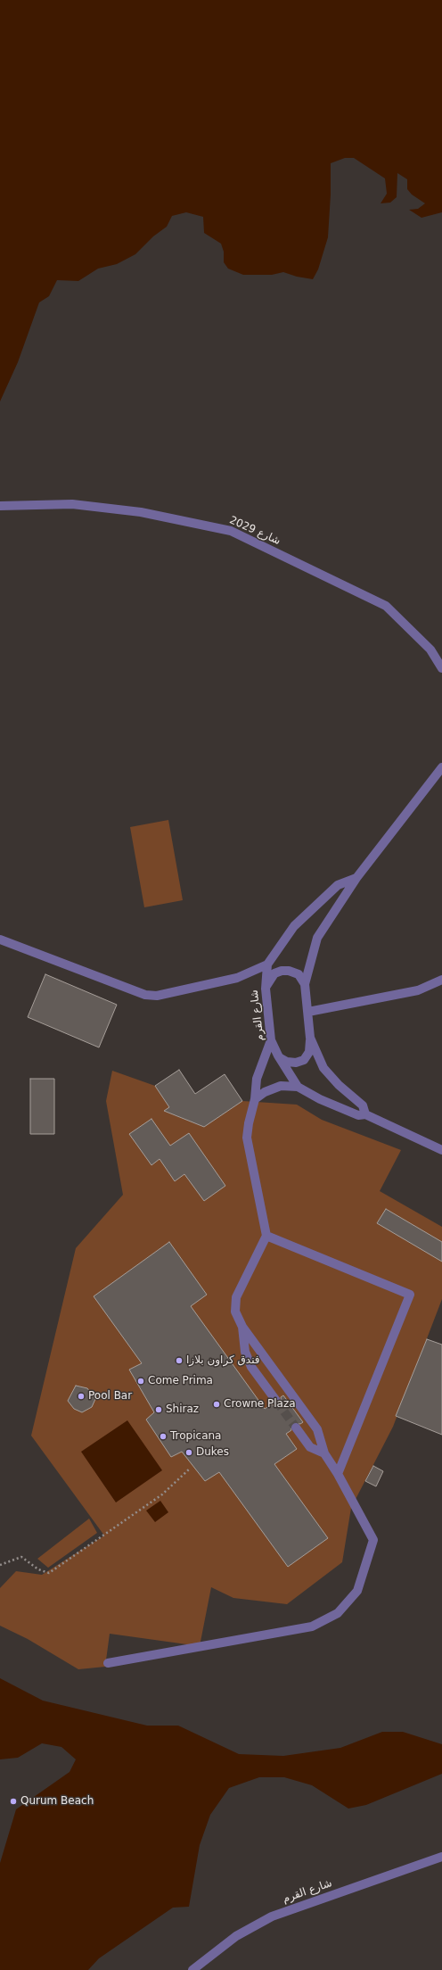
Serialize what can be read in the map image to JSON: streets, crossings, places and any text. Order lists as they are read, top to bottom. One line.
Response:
{"streets":{"street":["2029 شارع","شارع القرم"]},"places":["فندق كراون بلازا","Come Prima","Pool Bar","Crowne Plaza","Shiraz","Tropicana","Dukes","Qurum Beach"]}
